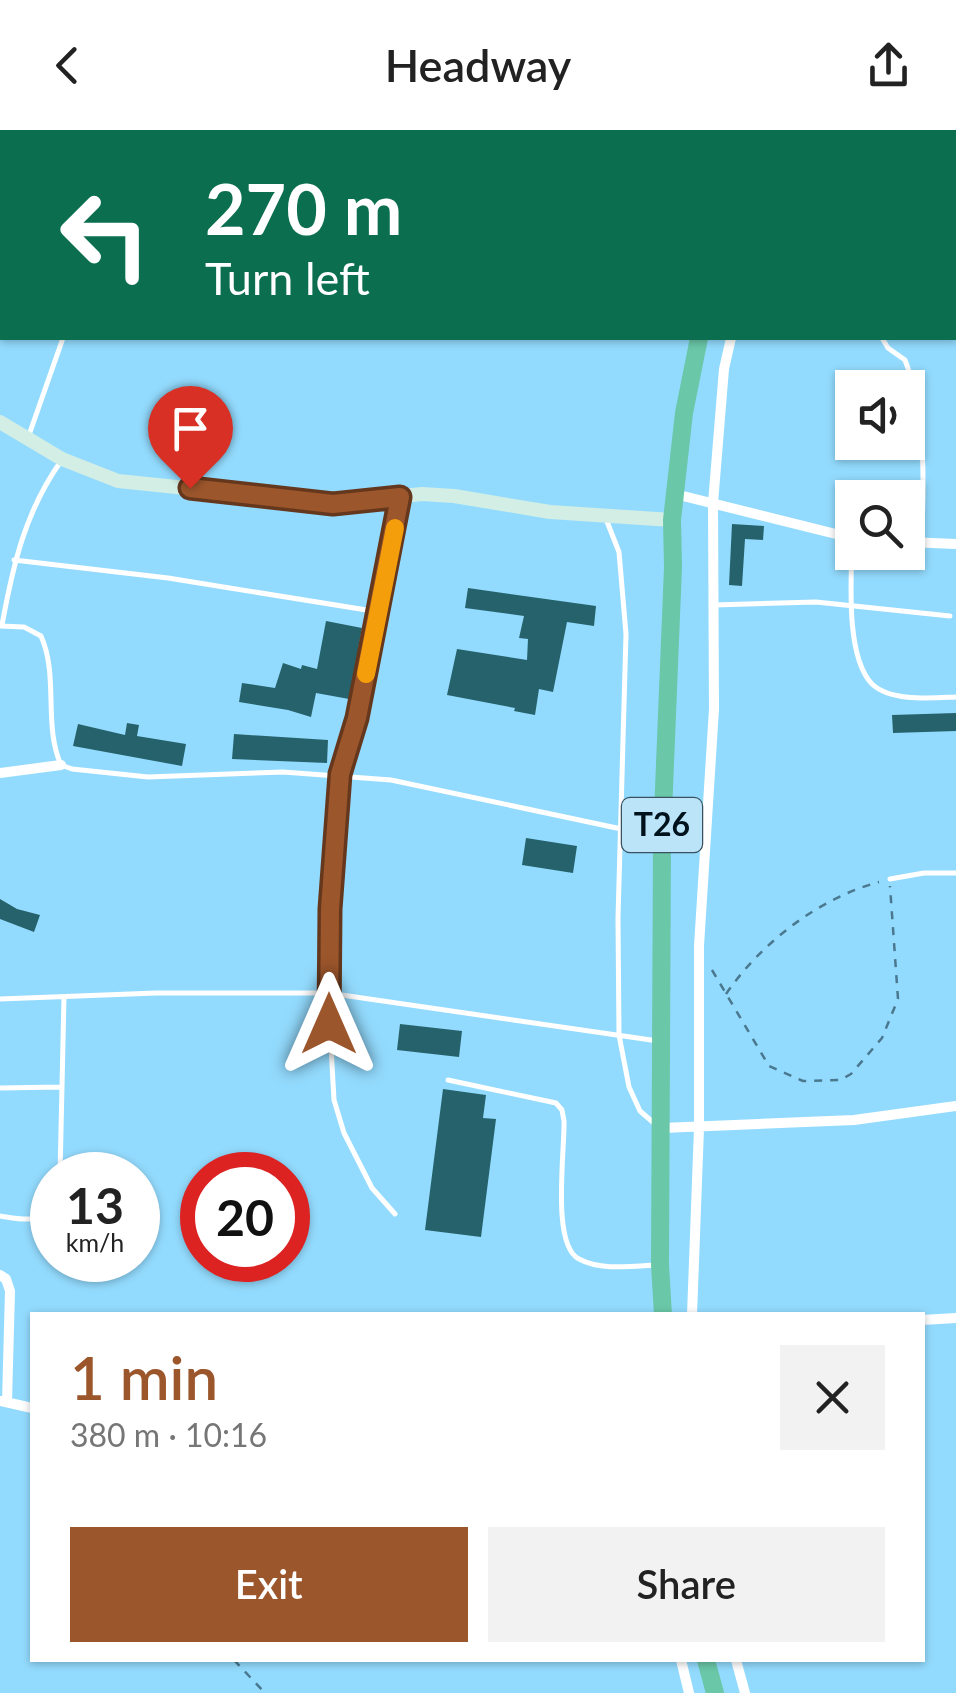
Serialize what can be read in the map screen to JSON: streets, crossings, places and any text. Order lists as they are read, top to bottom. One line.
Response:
{"streets":{"highway":["T26"]},"page":{"header":"Headway","turn":["270 m","Turn left"],"speed":"13 km/h","limit":"20","heading":["1 min","380 m · 10:16"],"buttons":["Exit","Share"]}}
